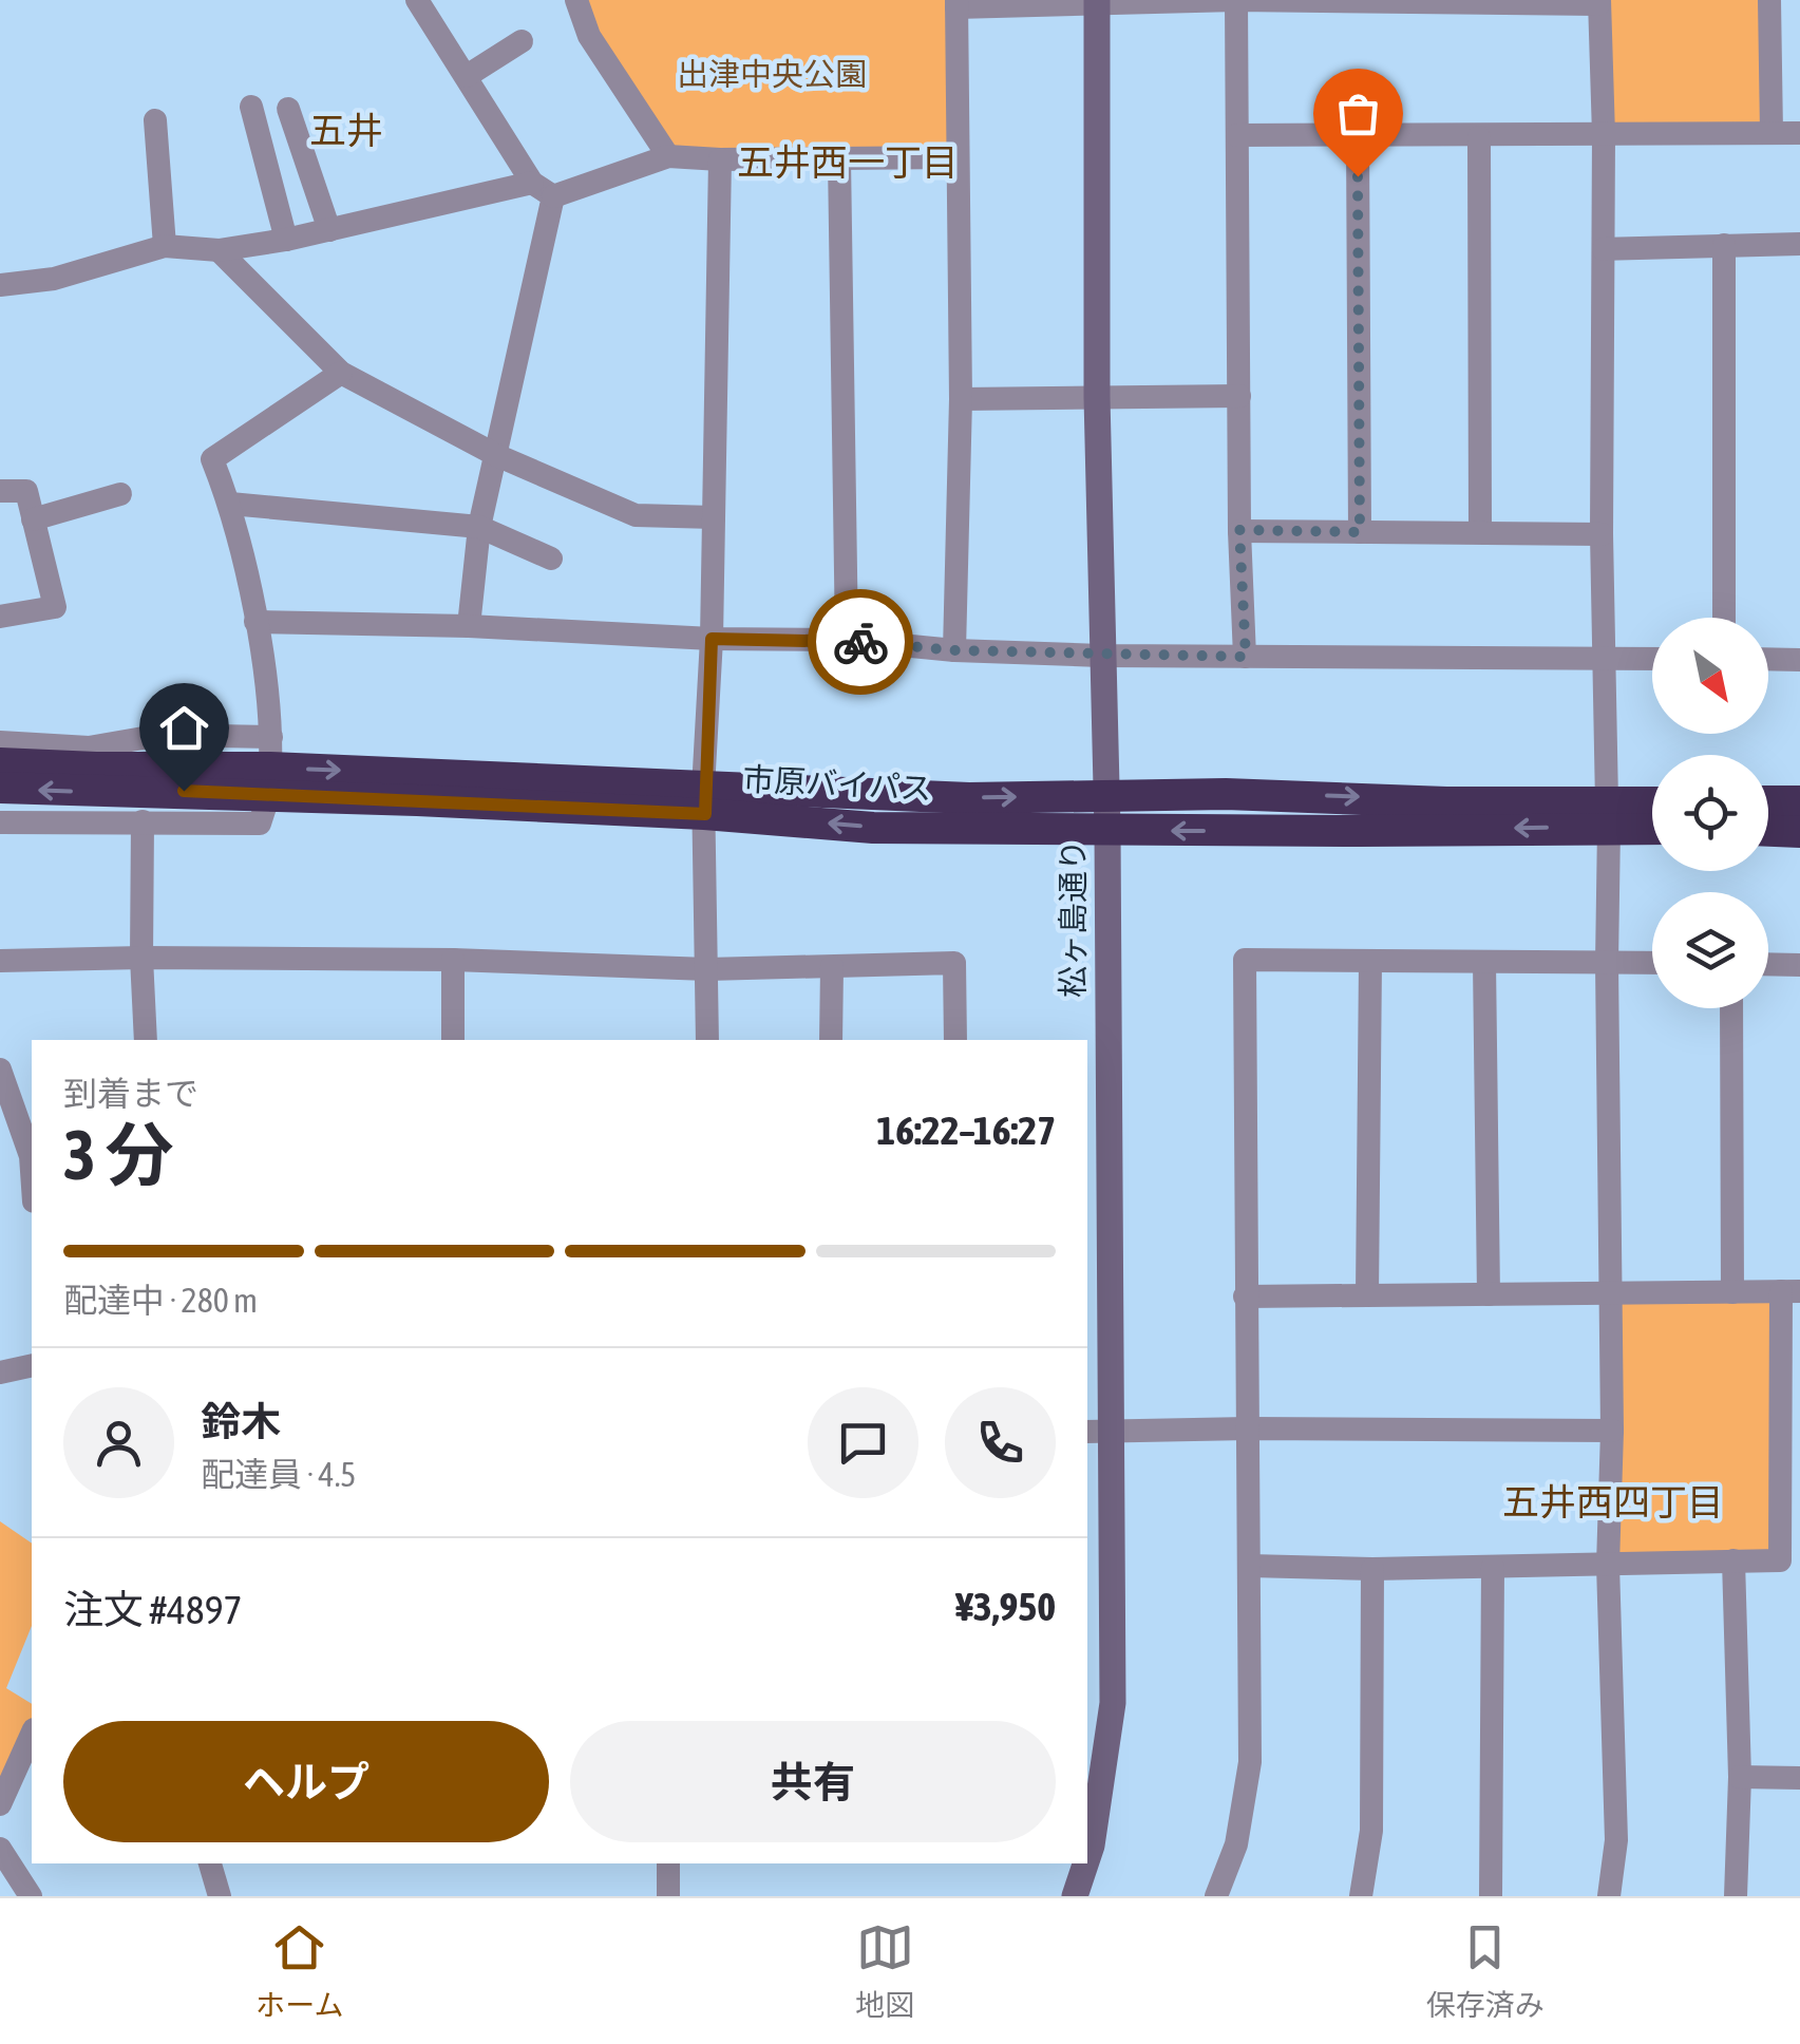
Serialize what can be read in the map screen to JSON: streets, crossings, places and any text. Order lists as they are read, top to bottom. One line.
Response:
{"streets":{"highway":["市原バイパス"],"street":["松ヶ島通り"]},"crossings":[["市原バイパス","松ヶ島通り"]],"districts":["五井","五井西一丁目","五井西四丁目"],"parks":["出津中央公園"],"north":"bottom right","page":{"heading":["3 分","到着まで","16:22–16:27"],"panel":["鈴木","配達員 · 4.5","注文 #4897","¥3,950"],"bar":"配達中 · 280 m","buttons":["ヘルプ","共有"],"tabs":["ホーム","地図","保存済み"]}}
